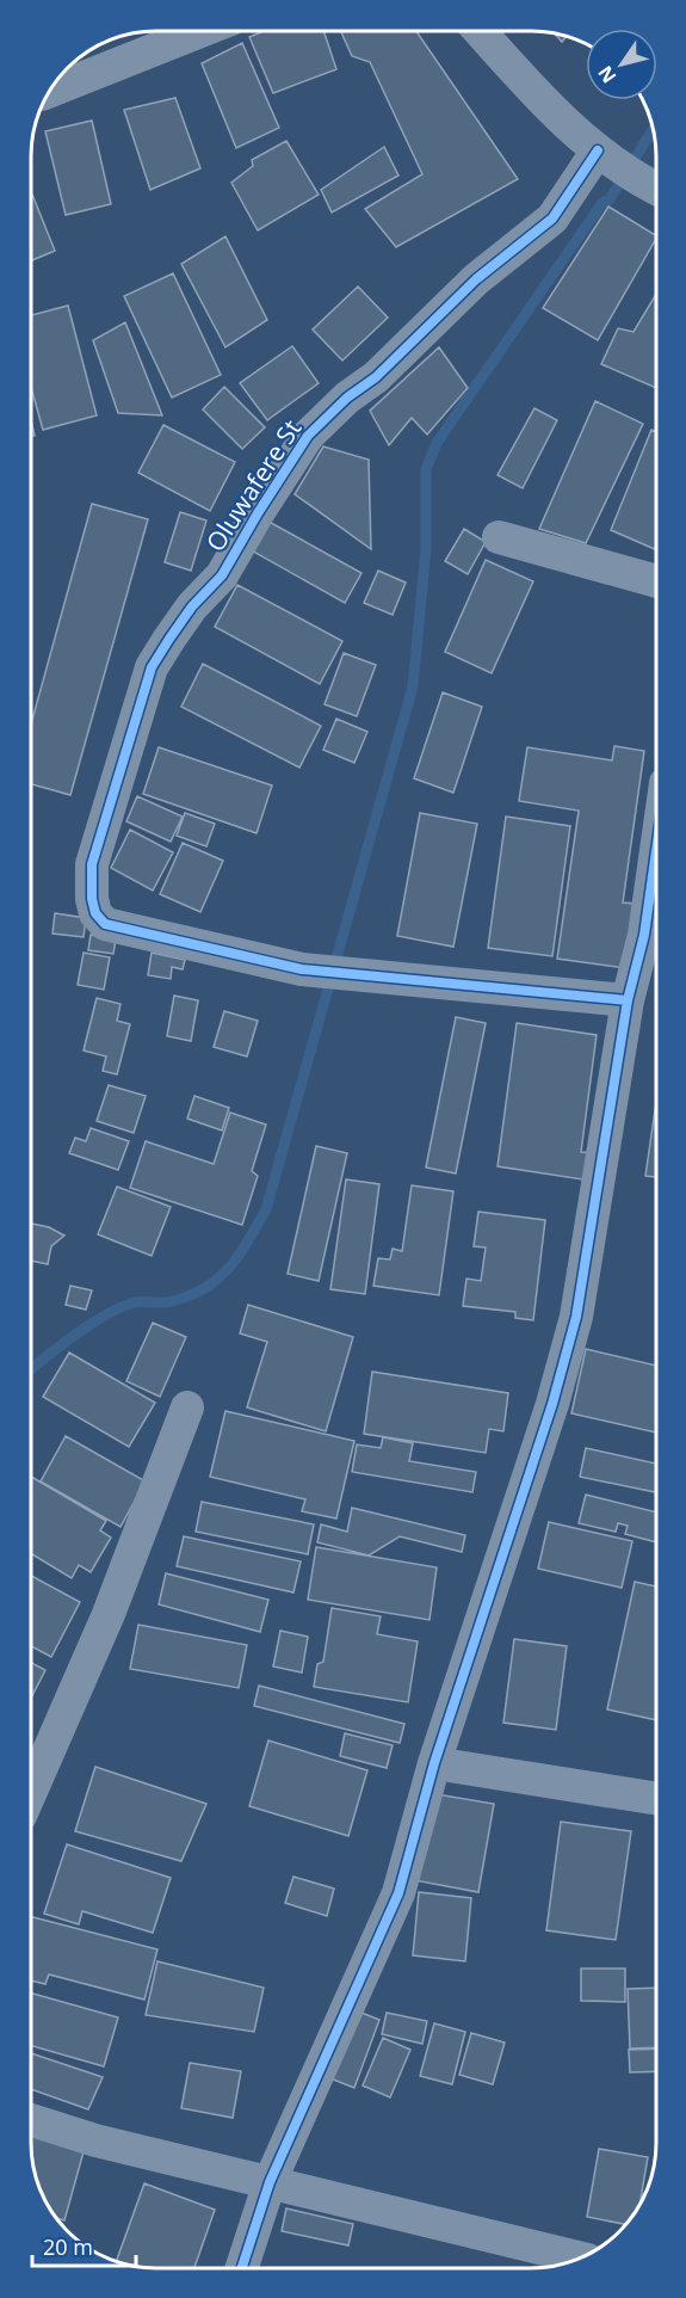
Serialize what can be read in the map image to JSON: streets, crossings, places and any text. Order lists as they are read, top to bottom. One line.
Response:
{"streets":{"street":["Oluwafere St"]},"scale_bar":"20 m","north":"bottom left"}
